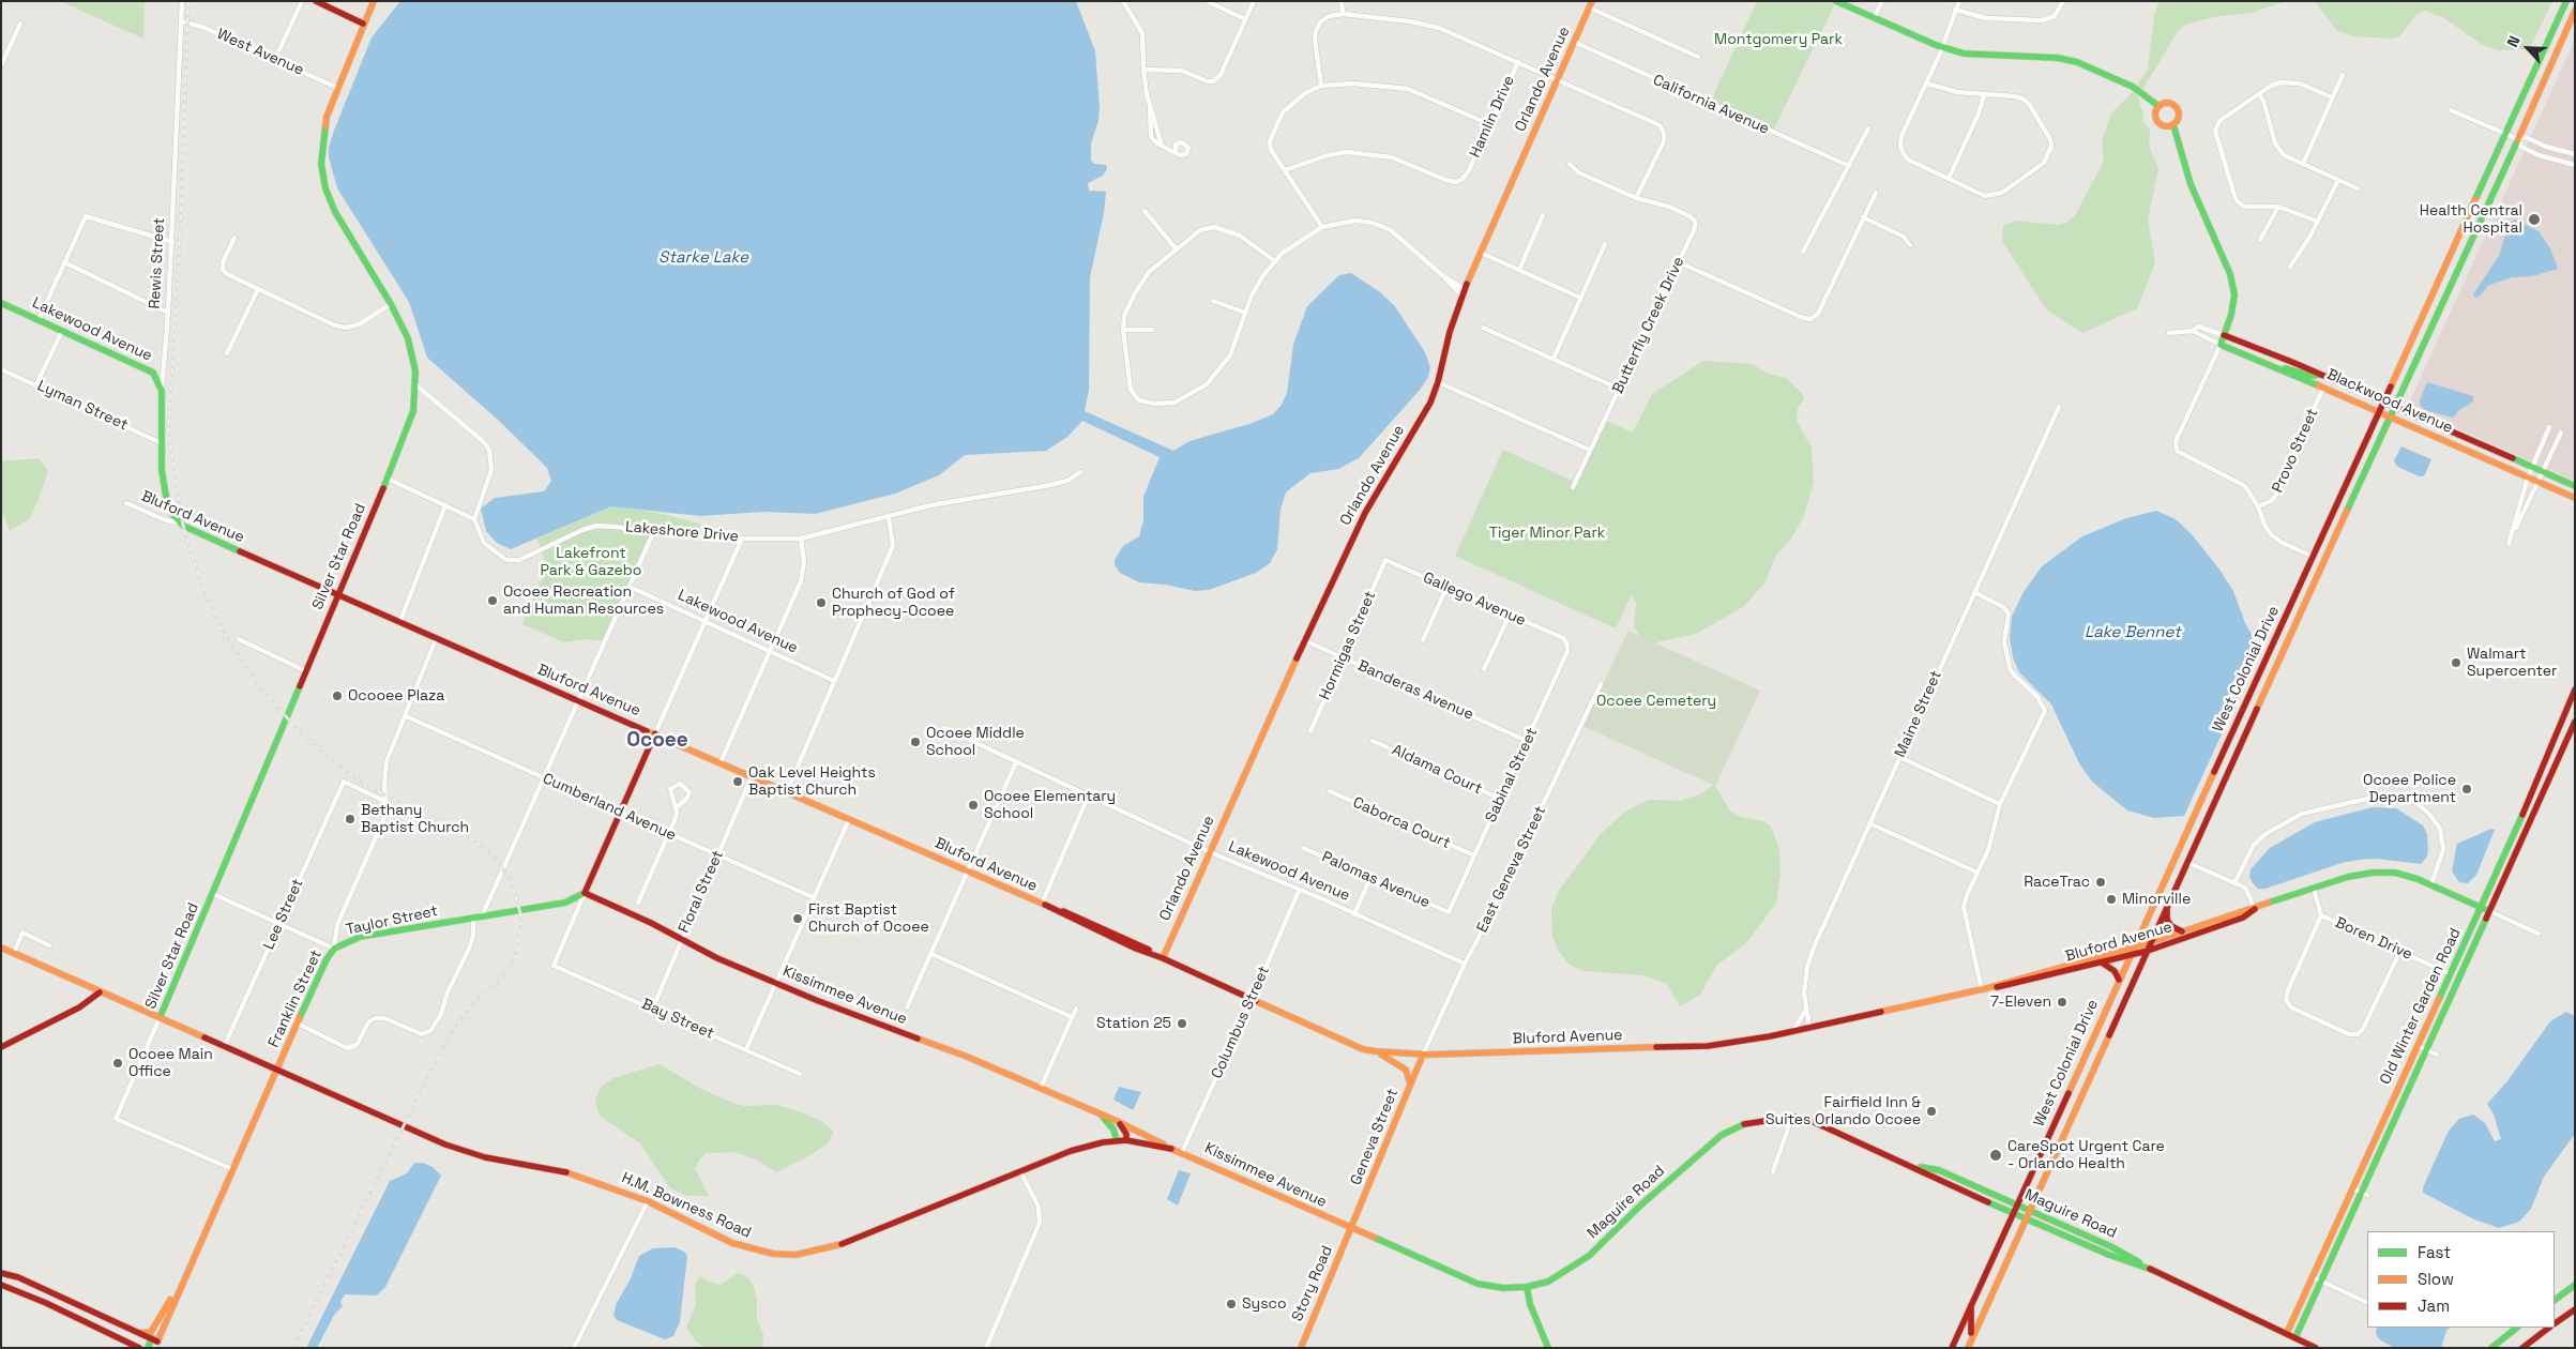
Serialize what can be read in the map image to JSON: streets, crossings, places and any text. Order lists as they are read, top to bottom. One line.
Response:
{"streets":{"main road":["Orlando Avenue","Rewis Street","Lakewood Avenue","Blackwood Avenue","Bluford Avenue","Silver Star Road","West Colonial Drive","Taylor Street","Kissimmee Avenue","Franklin Street","Old Winter Garden Road","Geneva Street","Maguire Road","H.M. Bowness Road","Story Road"],"street":["West Avenue","California Avenue","Hamlin Drive","Butterfly Creek Drive","Lyman Street","Provo Street","Lakeshore Drive","Gallego Avenue","Hormigas Street","Banderas Avenue","Maine Street","Aldama Court","Sabinal Street","Cumberland Avenue","Caborca Court","East Geneva Street","Palomas Avenue","Floral Street","Lee Street","Boren Drive","Bay Street","Columbus Street"]},"crossings":[["West Avenue","Rewis Street"],["West Avenue","Silver Star Road"],["Orlando Avenue","California Avenue"],["Orlando Avenue","Lakewood Avenue"],["Orlando Avenue","Bluford Avenue"],["Orlando Avenue","Banderas Avenue"],["Rewis Street","Lakewood Avenue"],["Rewis Street","Lyman Street"],["Rewis Street","Bluford Avenue"],["Lakewood Avenue","East Geneva Street"],["Lakewood Avenue","Columbus Street"],["Blackwood Avenue","Provo Street"],["Blackwood Avenue","West Colonial Drive"],["Bluford Avenue","Silver Star Road"],["Bluford Avenue","West Colonial Drive"],["Bluford Avenue","Maine Street"],["Bluford Avenue","East Geneva Street"],["Bluford Avenue","Floral Street"],["Bluford Avenue","Boren Drive"],["Bluford Avenue","Franklin Street"],["Bluford Avenue","Old Winter Garden Road"],["Bluford Avenue","Columbus Street"],["Bluford Avenue","Geneva Street"],["Silver Star Road","Taylor Street"],["Silver Star Road","Franklin Street"],["Silver Star Road","H.M. Bowness Road"],["Gallego Avenue","Hormigas Street"],["Gallego Avenue","Sabinal Street"],["Hormigas Street","Banderas Avenue"],["West Colonial Drive","Maguire Road"],["Banderas Avenue","Sabinal Street"],["Aldama Court","Sabinal Street"],["Sabinal Street","Caborca Court"],["Sabinal Street","Palomas Avenue"],["Cumberland Avenue","Floral Street"],["Cumberland Avenue","Franklin Street"],["East Geneva Street","Geneva Street"],["Floral Street","Kissimmee Avenue"],["Floral Street","Bay Street"],["Lee Street","Taylor Street"],["Lee Street","Franklin Street"],["Lee Street","H.M. Bowness Road"],["Taylor Street","Kissimmee Avenue"],["Taylor Street","Franklin Street"],["Taylor Street","Bay Street"],["Boren Drive","Old Winter Garden Road"],["Kissimmee Avenue","Bay Street"],["Kissimmee Avenue","Columbus Street"],["Kissimmee Avenue","Geneva Street"],["Kissimmee Avenue","Maguire Road"],["Kissimmee Avenue","H.M. Bowness Road"],["Kissimmee Avenue","Story Road"],["Franklin Street","H.M. Bowness Road"],["Old Winter Garden Road","Maguire Road"],["Geneva Street","Maguire Road"],["Geneva Street","Story Road"],["Maguire Road","Story Road"]],"districts":["Ocoee"],"water":["Starke Lake","Lake Bennet"],"parks":["Montgomery Park","Tiger Minor Park","Lakefront Park & Gazebo","Ocoee Cemetery"],"places":["Health Central Hospital","Ocoee Recreation and Human Resources","Church of God of Prophecy-Ocoee","Walmart Supercenter","Ocooee Plaza","Ocoee Middle School","Oak Level Heights Baptist Church","Ocoee Police Department","Ocoee Elementary School","Bethany Baptist Church","RaceTrac","Minorville","First Baptist Church of Ocoee","7-Eleven","Station 25","Ocoee Main Office","Fairfield Inn & Suites Orlando Ocoee","CareSpot Urgent Care - Orlando Health","Sysco"],"legend":["Fast","Slow","Jam"],"north":"top left"}
